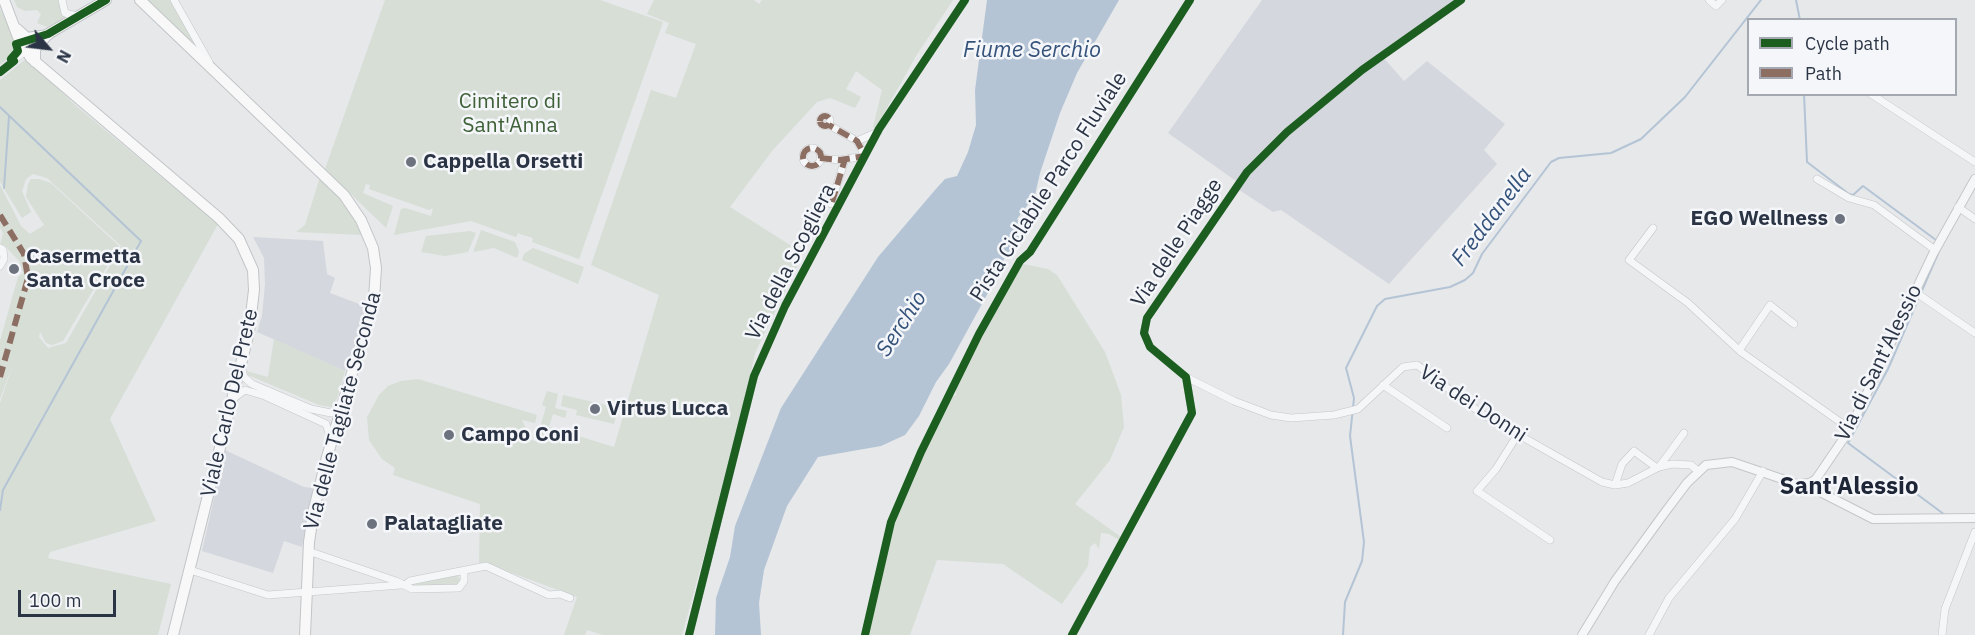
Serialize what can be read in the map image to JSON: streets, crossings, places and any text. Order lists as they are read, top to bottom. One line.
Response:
{"streets":{"main road":["Viale Carlo Del Prete","Via delle Tagliate Seconda"],"street":["Via delle Piagge","Via della Scogliera","Via di Sant'Alessio","Via dei Donni"],"cycle path":["Pista Ciclabile Parco Fluviale"]},"crossings":[["Via delle Piagge","Via dei Donni"]],"districts":["Sant'Alessio"],"water":["Fiume Serchio","Freddanella","Serchio"],"parks":["Cimitero di Sant'Anna"],"places":["Cappella Orsetti","EGO Wellness","Casermetta Santa Croce","Virtus Lucca","Campo Coni","Palatagliate"],"legend":["Cycle path","Path"],"scale_bar":"100 m","north":"bottom right"}
